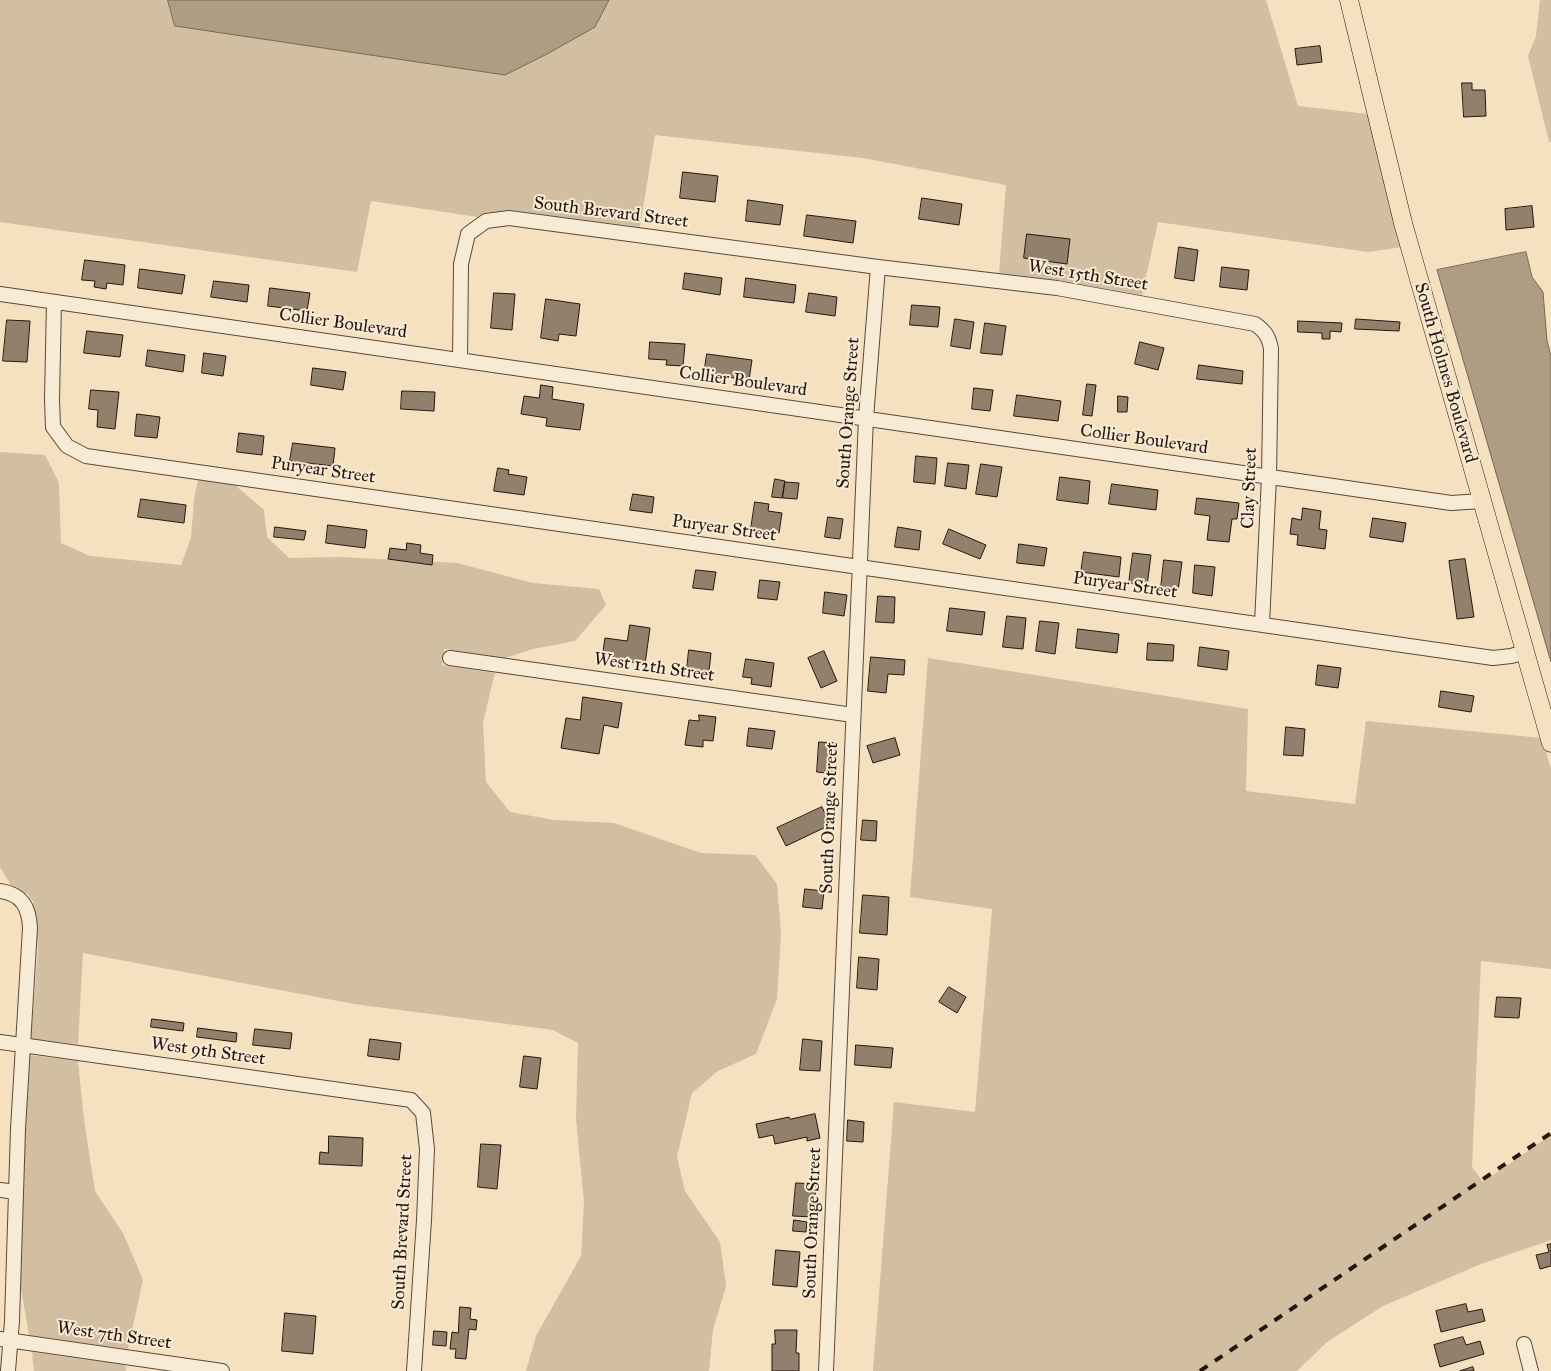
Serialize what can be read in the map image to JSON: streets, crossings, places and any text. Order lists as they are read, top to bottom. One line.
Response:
{"streets":{"main road":["South Holmes Boulevard"],"street":["South Brevard Street","West 15th Street","Collier Boulevard","South Orange Street","Puryear Street","Clay Street","West 12th Street","West 9th Street","West 7th Street"]},"crossings":[["South Brevard Street","West 15th Street"],["South Brevard Street","Collier Boulevard"],["South Brevard Street","South Orange Street"],["South Brevard Street","West 9th Street"],["West 15th Street","South Orange Street"],["West 15th Street","Clay Street"],["Collier Boulevard","South Holmes Boulevard"],["Collier Boulevard","South Orange Street"],["Collier Boulevard","Puryear Street"],["Collier Boulevard","Clay Street"],["South Holmes Boulevard","Puryear Street"],["South Orange Street","Puryear Street"],["South Orange Street","West 12th Street"],["Puryear Street","Clay Street"]]}
